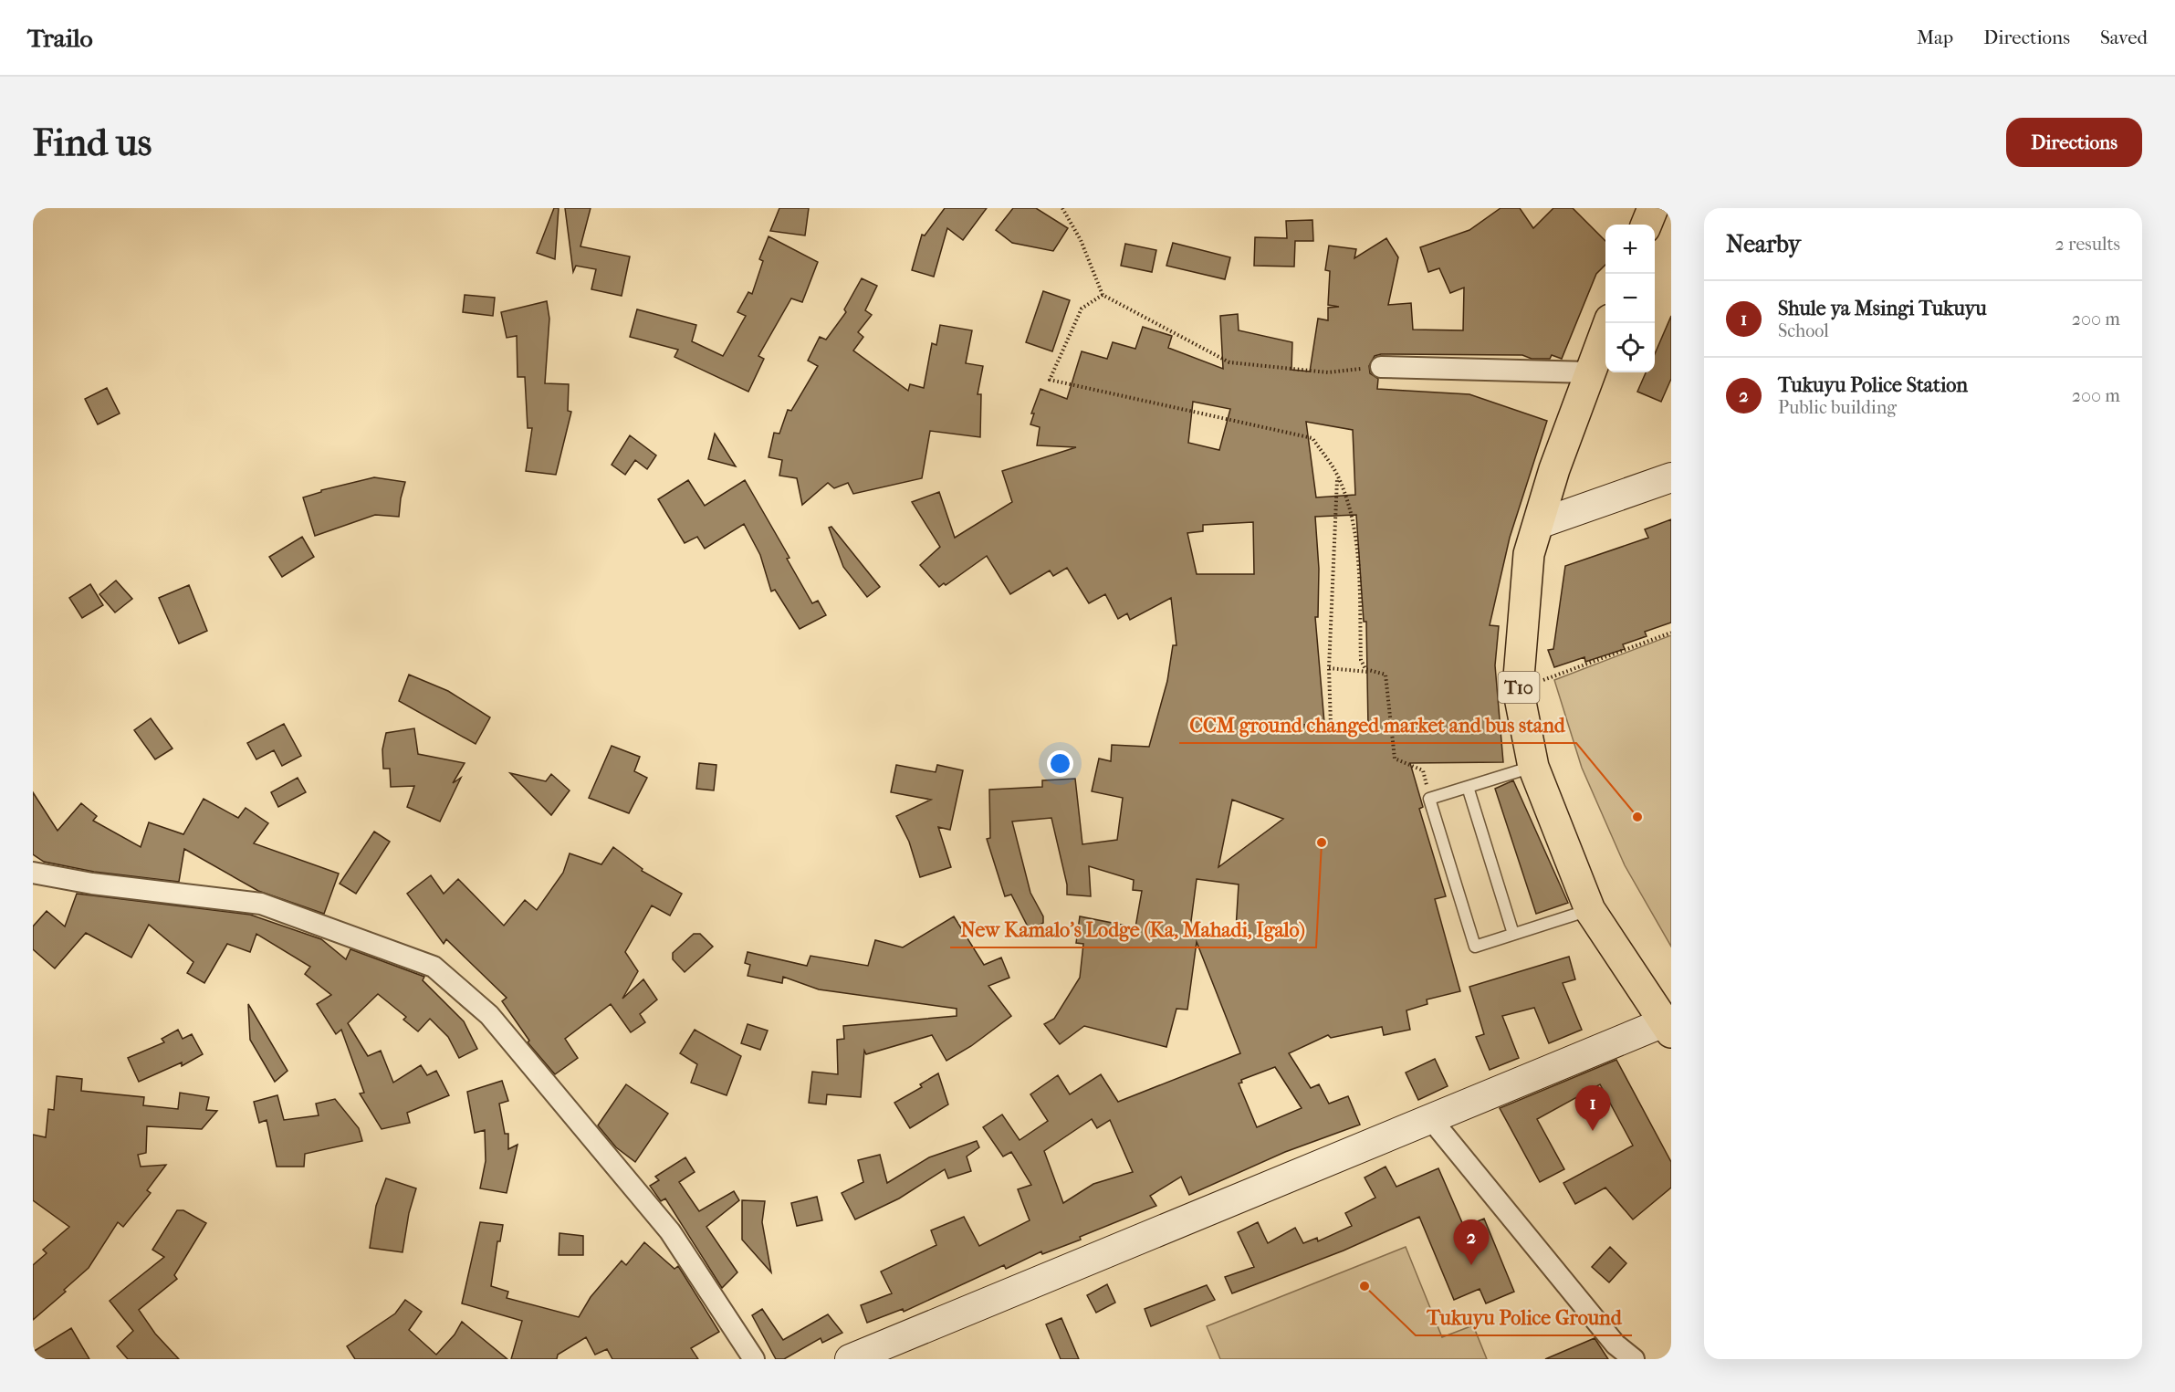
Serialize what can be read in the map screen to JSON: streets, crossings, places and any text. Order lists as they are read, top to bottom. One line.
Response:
{"streets":{"highway":["T10"]},"places":["CCM ground changed market and bus stand","New Kamalo's Lodge (Ka, Mahadi, Igalo)","Tukuyu Police Ground"],"page":{"header":"Trailo","nav":["Map","Directions","Saved"],"buttons":"Directions","title":"Find us","heading":["Nearby","2 results"],"map_buttons":["+","−"],"list":[{"mark":"1","name":"Shule ya Msingi Tukuyu","note":"School","value":"200 m"},{"mark":"2","name":"Tukuyu Police Station","note":"Public building","value":"200 m"}],"pins":["1","2"]}}
